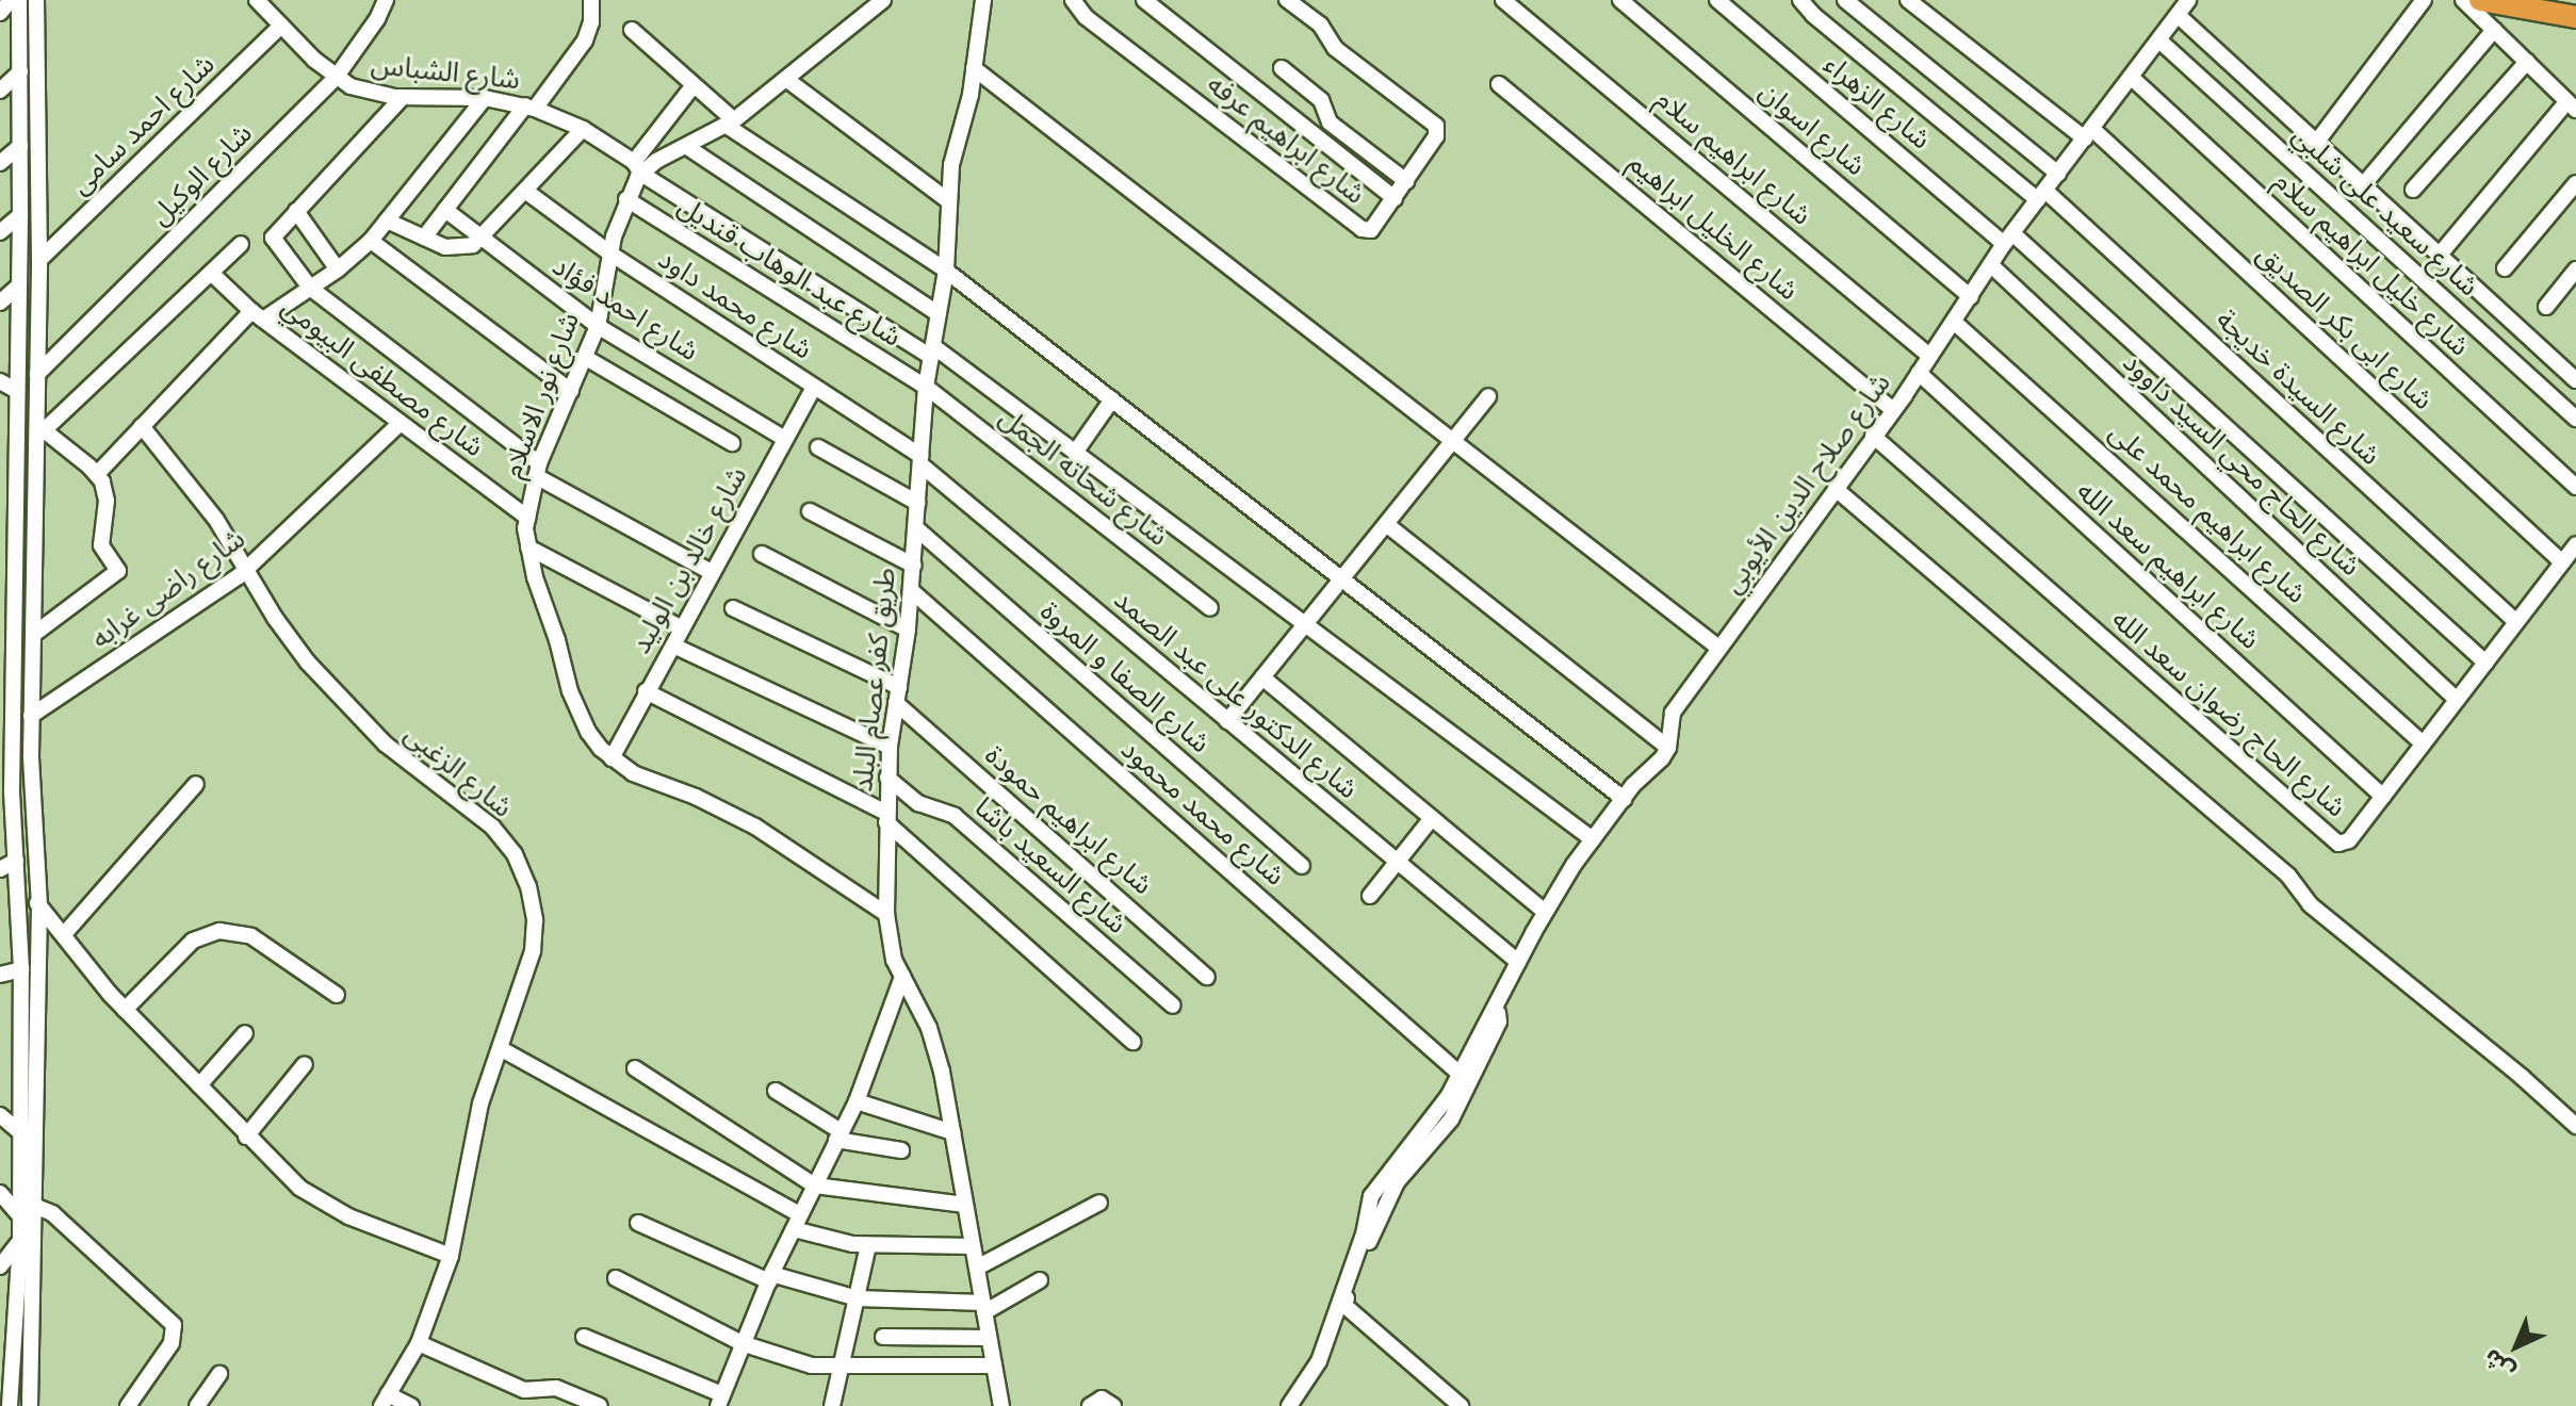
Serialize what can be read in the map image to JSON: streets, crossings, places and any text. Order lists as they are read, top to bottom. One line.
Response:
{"streets":{"street":["شارع الشباس","شارع الزهراء","شارع احمد سامى","شارع اسوان","شارع ابراهيم عرفه","شارع ابراهيم سلام","شارع الوكيل","شارع سعيد على شلبي","شارع الخليل ابراهيم","شارع خليل ابراهيم سلام","شارع عبد الوهاب قنديل","شارع محمد داود","شارع احمد فؤاد","شارع ابى بكر الصديق","شارع مصطفى البيومي","شارع السيدة خديجة","شارع نور الاسلام","شارع الحاج محي السيد داوود","شارع شحاته الجمل","شارع صلاح الدين الأيوبي","شارع ابراهيم محمد على","شارع خالد بن الوليد","شارع ابراهيم سعد الله","شارع راضى غرابه","شارع الصفا و المروة","طريق كفر عصام البلد","شارع الدكتور على عبد الصمد","شارع الحاج رضوان سعد الله","شارع الزغبى","شارع محمد محمود","شارع ابراهيم حمودة","شارع السعيد باشا"]},"crossings":[["شارع الشباس","شارع احمد سامى"],["شارع الشباس","شارع الوكيل"],["شارع الشباس","شارع نور الاسلام"],["شارع الشباس","شارع صلاح الدين الأيوبي"],["شارع الشباس","طريق كفر عصام البلد"],["شارع الزهراء","شارع صلاح الدين الأيوبي"],["شارع الزهراء","شارع الحاج رضوان سعد الله"],["شارع اسوان","شارع صلاح الدين الأيوبي"],["شارع ابراهيم سلام","شارع صلاح الدين الأيوبي"],["شارع سعيد على شلبي","شارع صلاح الدين الأيوبي"],["شارع الخليل ابراهيم","شارع صلاح الدين الأيوبي"],["شارع خليل ابراهيم سلام","شارع صلاح الدين الأيوبي"],["شارع عبد الوهاب قنديل","شارع نور الاسلام"],["شارع عبد الوهاب قنديل","شارع شحاته الجمل"],["شارع عبد الوهاب قنديل","طريق كفر عصام البلد"],["شارع محمد داود","شارع نور الاسلام"],["شارع محمد داود","شارع خالد بن الوليد"],["شارع محمد داود","طريق كفر عصام البلد"],["شارع محمد داود","شارع الدكتور على عبد الصمد"],["شارع احمد فؤاد","شارع نور الاسلام"],["شارع احمد فؤاد","شارع خالد بن الوليد"],["شارع ابى بكر الصديق","شارع صلاح الدين الأيوبي"],["شارع ابى بكر الصديق","شارع الحاج رضوان سعد الله"],["شارع مصطفى البيومي","شارع نور الاسلام"],["شارع مصطفى البيومي","شارع راضى غرابه"],["شارع السيدة خديجة","شارع صلاح الدين الأيوبي"],["شارع السيدة خديجة","شارع الحاج رضوان سعد الله"],["شارع نور الاسلام","شارع خالد بن الوليد"],["شارع نور الاسلام","طريق كفر عصام البلد"],["شارع الحاج محي السيد داوود","شارع صلاح الدين الأيوبي"],["شارع الحاج محي السيد داوود","شارع الحاج رضوان سعد الله"],["شارع شحاته الجمل","طريق كفر عصام البلد"],["شارع صلاح الدين الأيوبي","شارع ابراهيم محمد على"],["شارع صلاح الدين الأيوبي","شارع ابراهيم سعد الله"],["شارع صلاح الدين الأيوبي","شارع الدكتور على عبد الصمد"],["شارع صلاح الدين الأيوبي","شارع الحاج رضوان سعد الله"],["شارع صلاح الدين الأيوبي","شارع محمد محمود"],["شارع ابراهيم محمد على","شارع الحاج رضوان سعد الله"],["شارع ابراهيم سعد الله","شارع الحاج رضوان سعد الله"],["شارع راضى غرابه","شارع الزغبى"],["شارع الصفا و المروة","طريق كفر عصام البلد"],["طريق كفر عصام البلد","شارع الدكتور على عبد الصمد"],["طريق كفر عصام البلد","شارع محمد محمود"],["طريق كفر عصام البلد","شارع ابراهيم حمودة"],["طريق كفر عصام البلد","شارع السعيد باشا"]],"north":"bottom left"}
